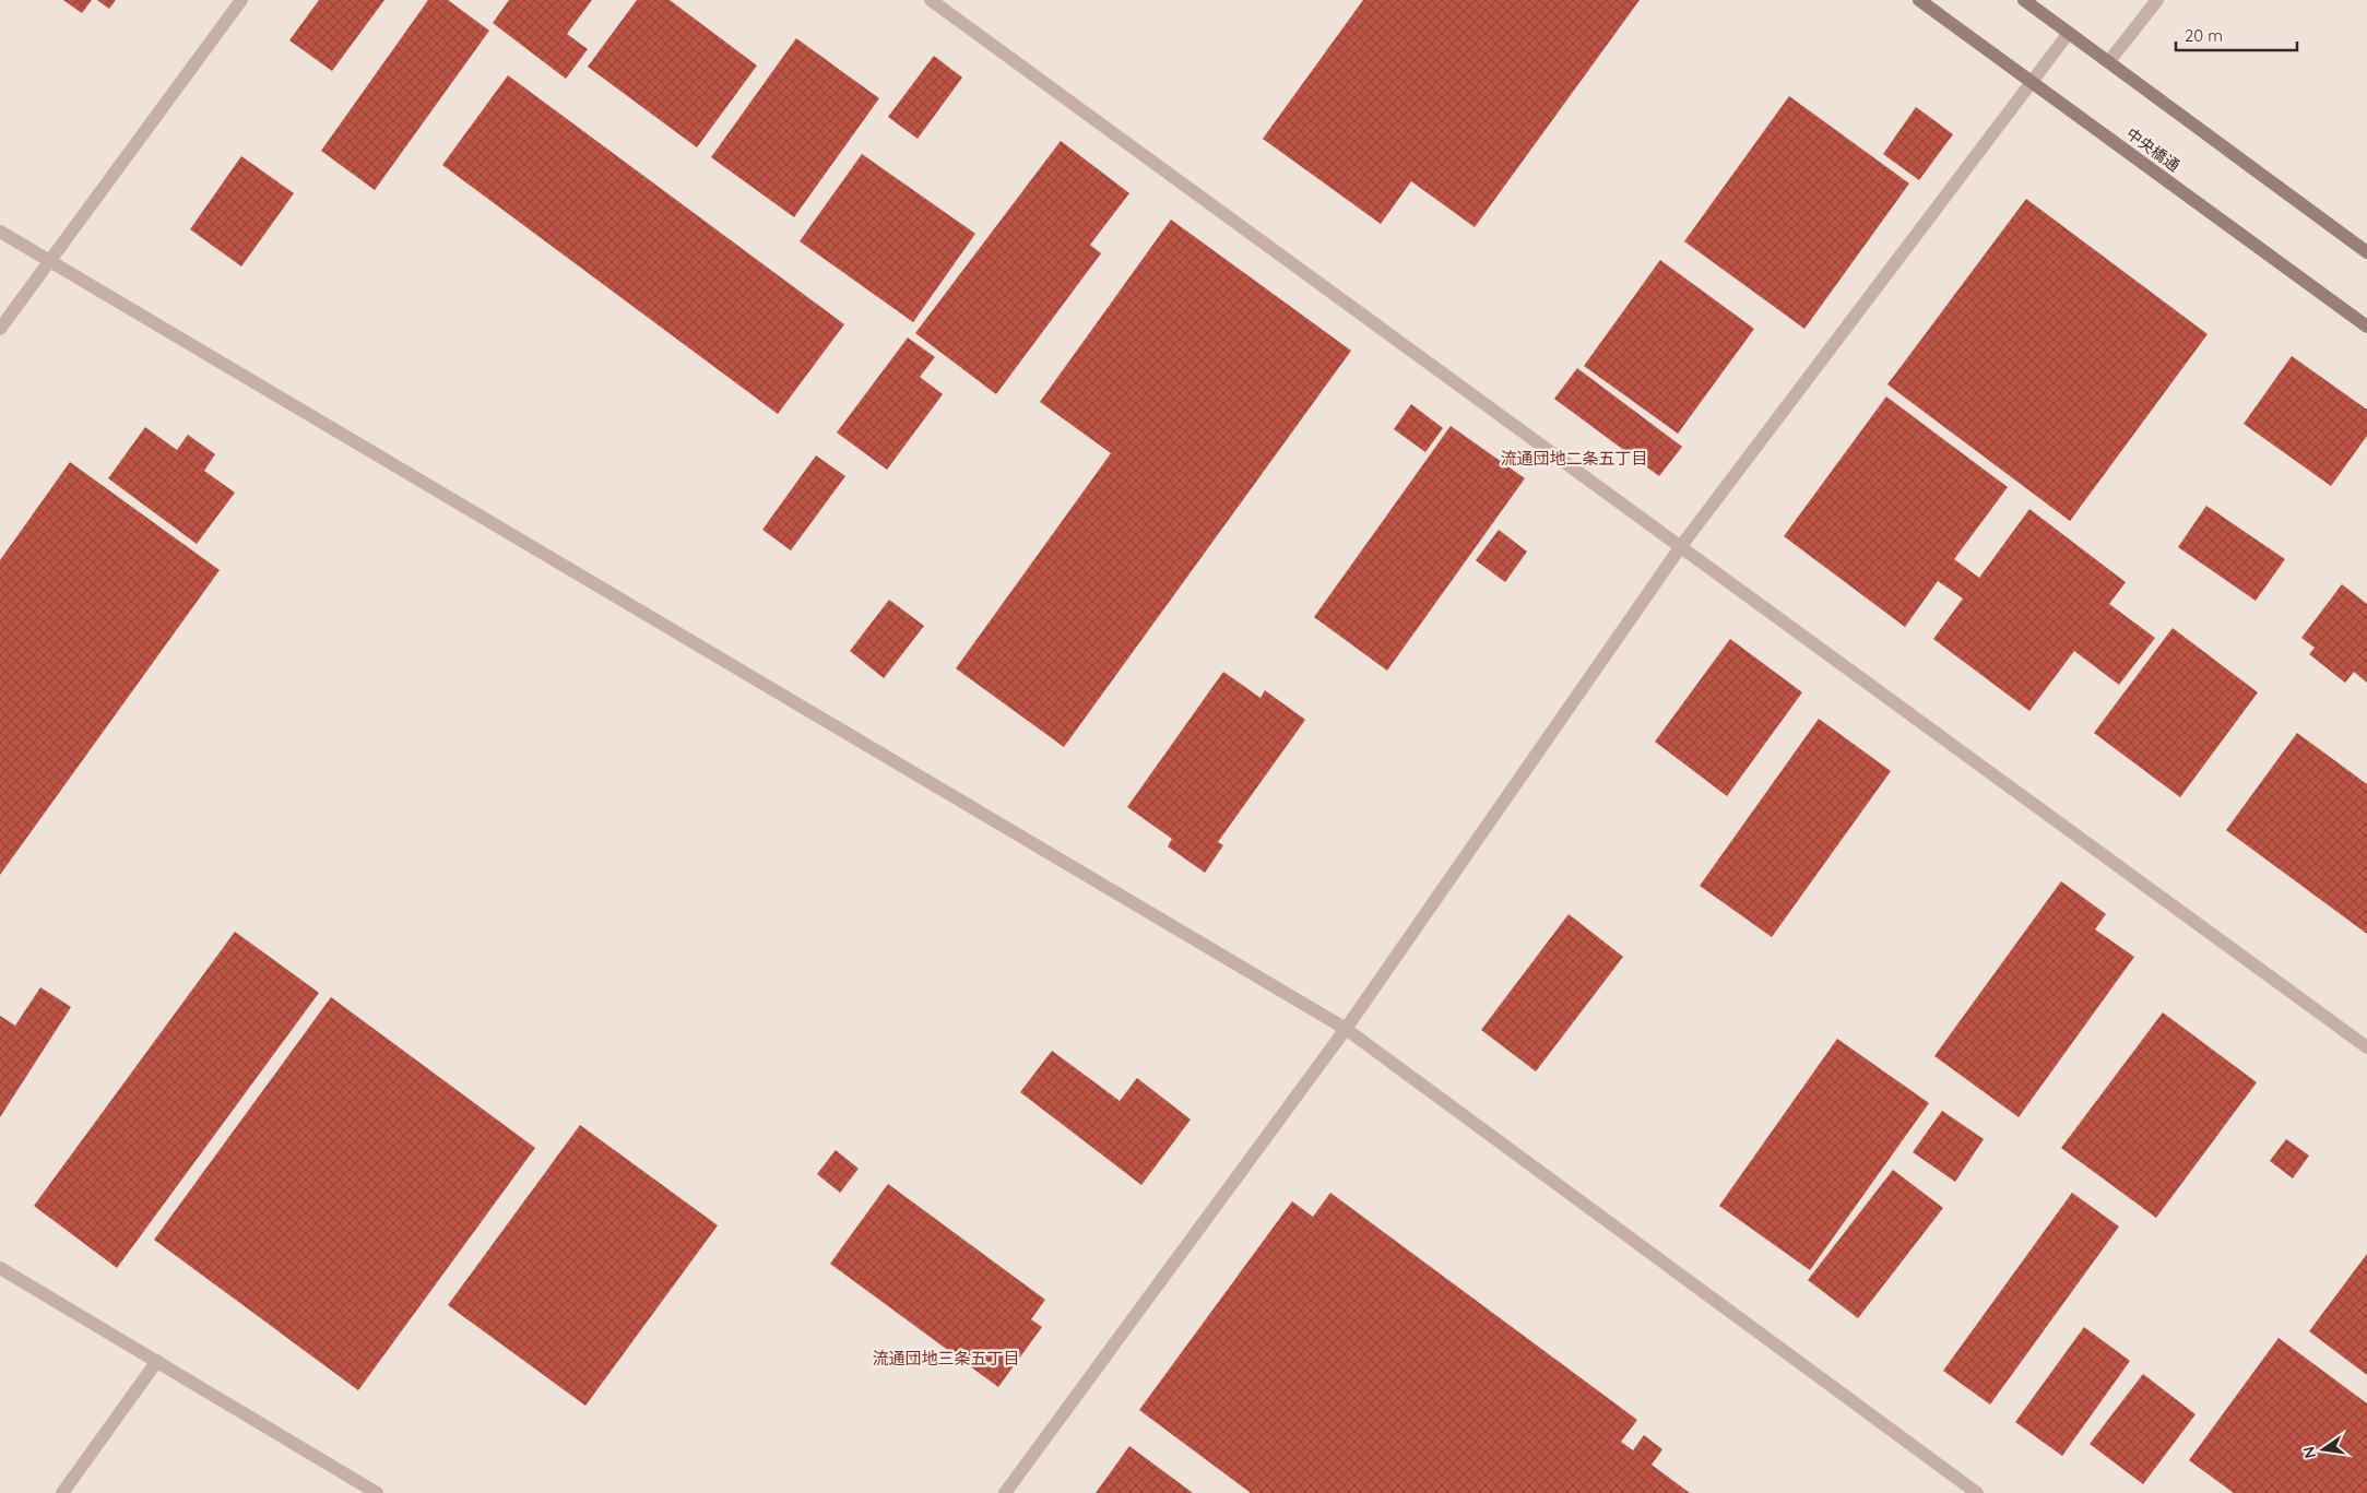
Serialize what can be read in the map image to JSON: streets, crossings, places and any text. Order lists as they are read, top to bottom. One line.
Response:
{"streets":{"main road":["中央橋通"]},"districts":["流通団地二条五丁目","流通団地三条五丁目"],"scale_bar":"20 m","north":"left"}
